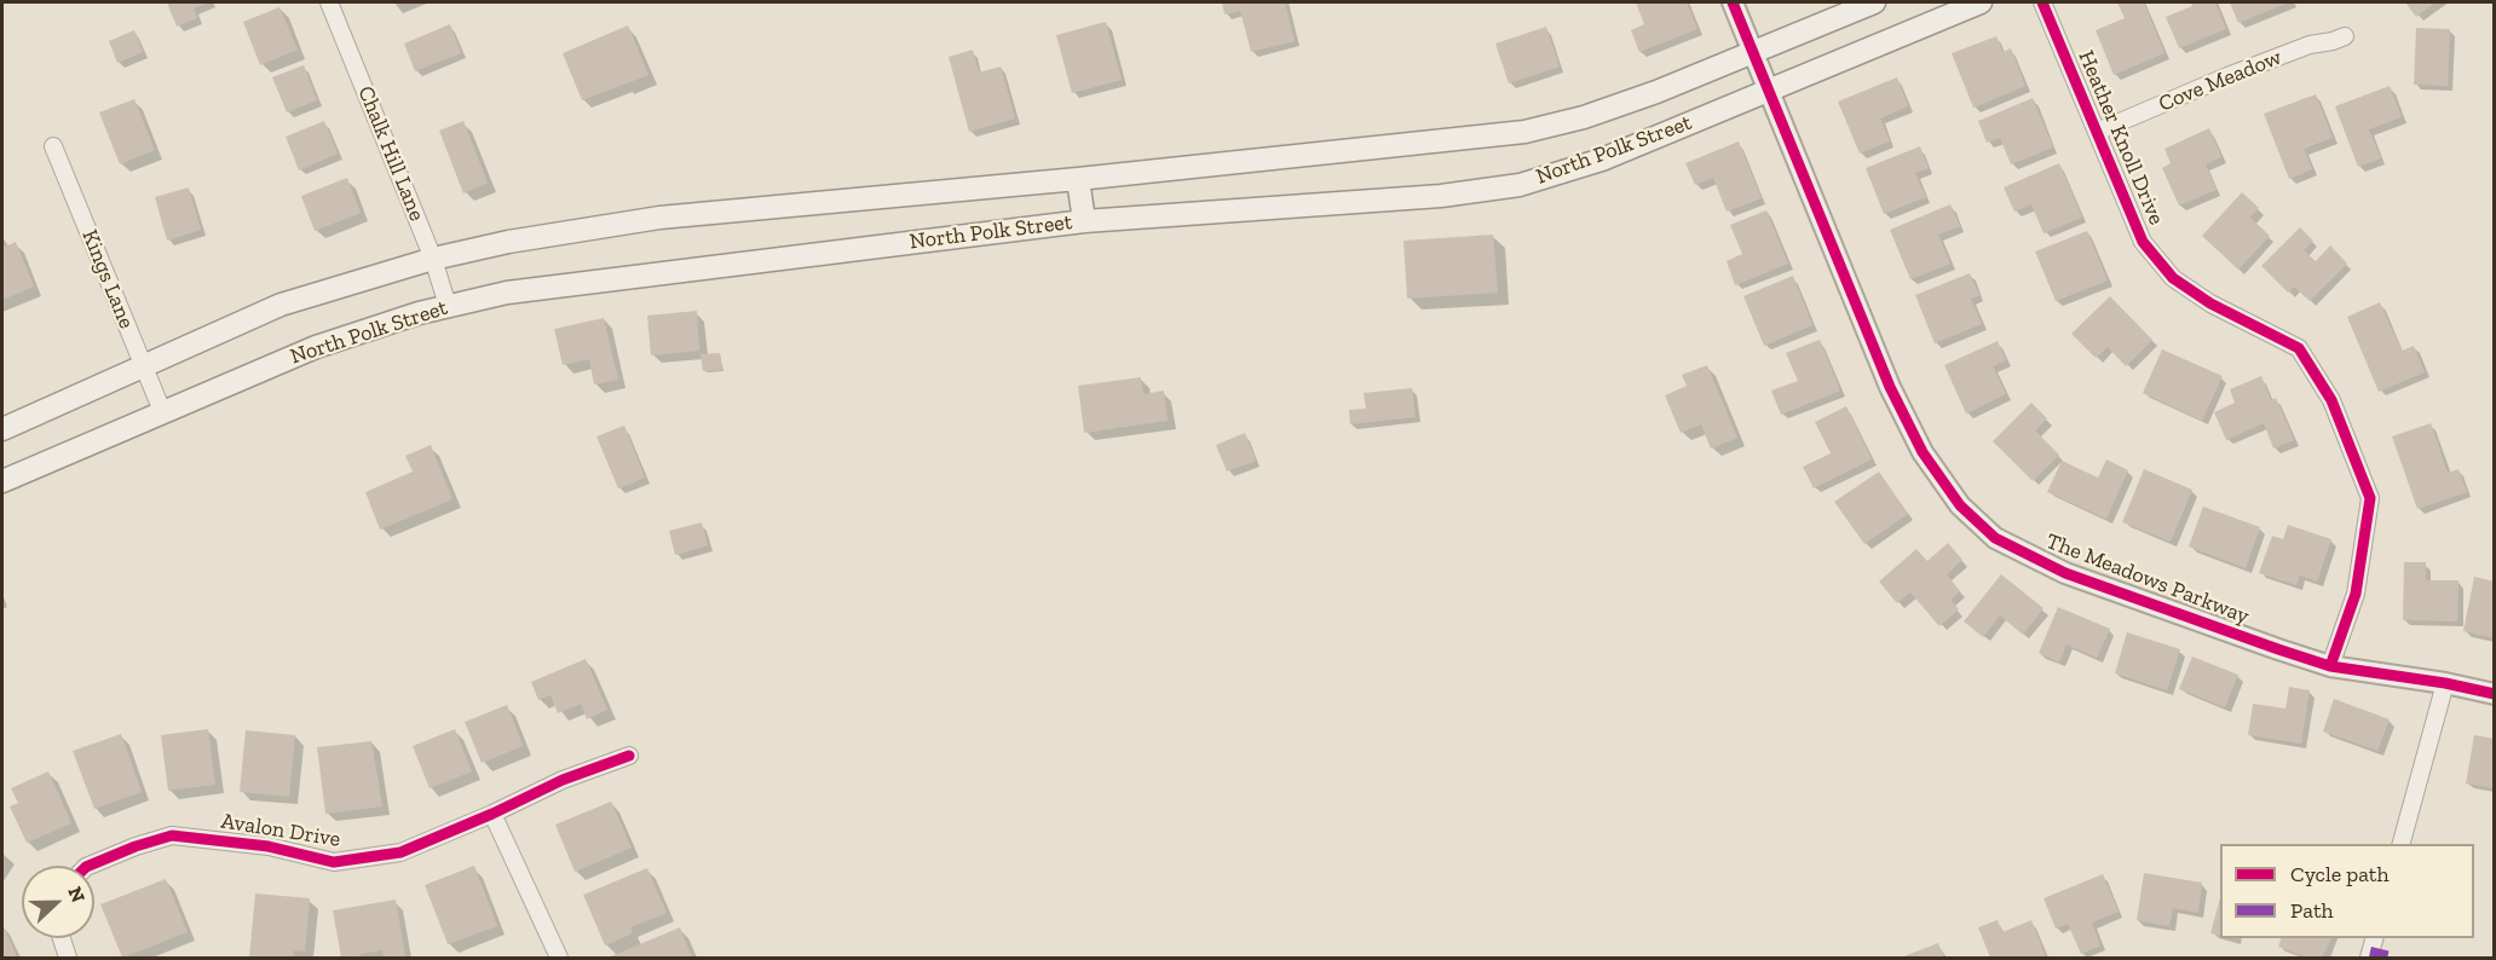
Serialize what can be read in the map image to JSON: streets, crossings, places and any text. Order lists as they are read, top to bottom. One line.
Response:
{"streets":{"main road":["North Polk Street"],"street":["Cove Meadow","Heather Knoll Drive","Chalk Hill Lane","Kings Lane","The Meadows Parkway","Avalon Drive"]},"crossings":[["Cove Meadow","Heather Knoll Drive"],["Heather Knoll Drive","The Meadows Parkway"],["North Polk Street","Chalk Hill Lane"],["North Polk Street","Kings Lane"],["North Polk Street","The Meadows Parkway"]],"legend":["Cycle path","Path"],"north":"right"}
